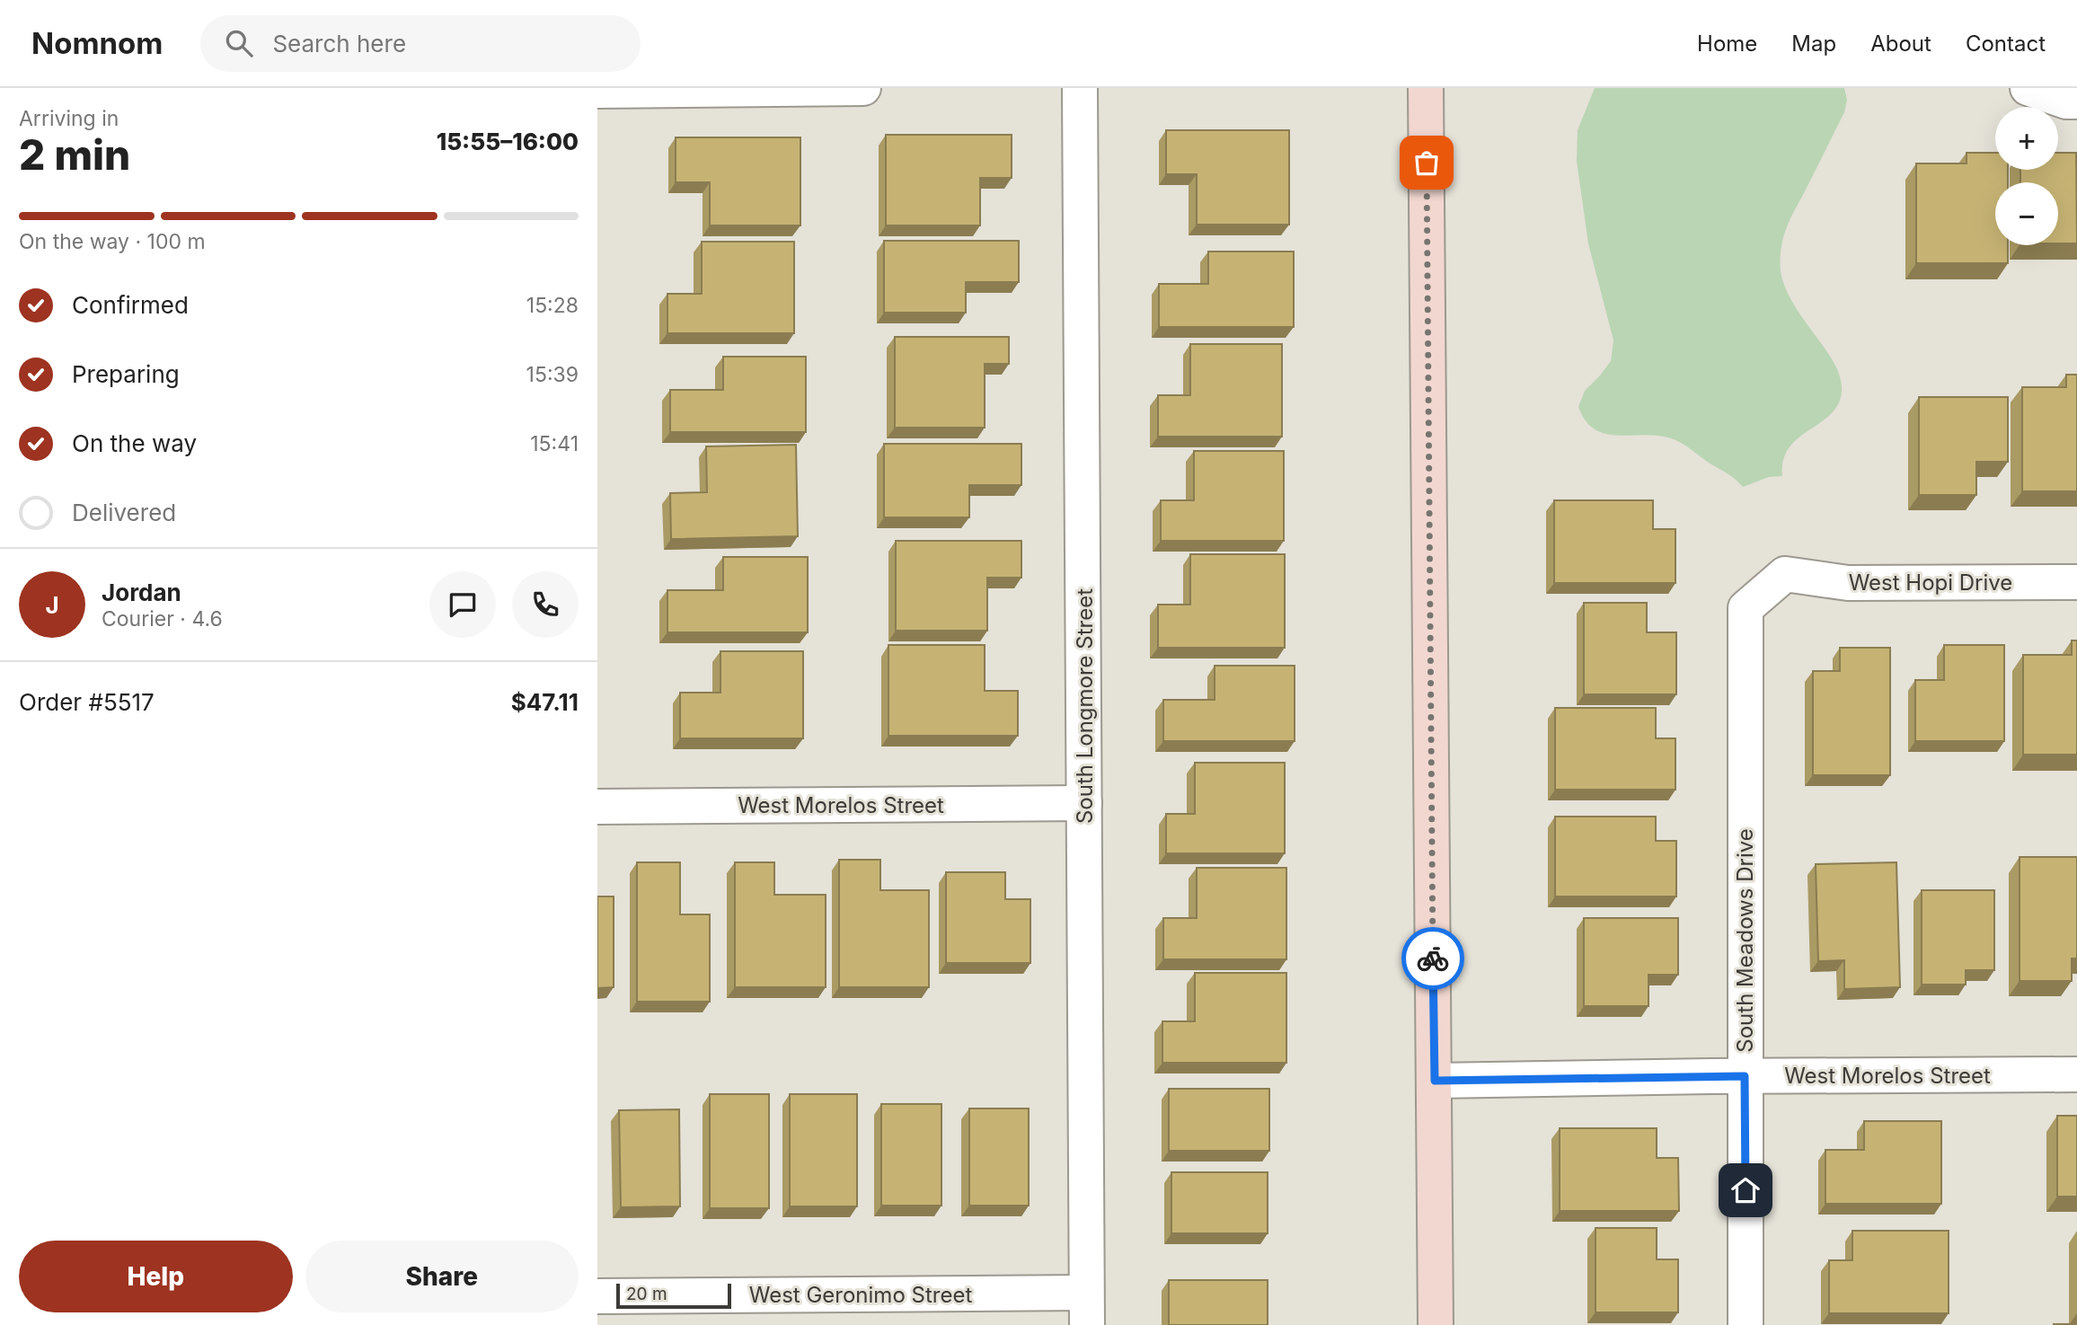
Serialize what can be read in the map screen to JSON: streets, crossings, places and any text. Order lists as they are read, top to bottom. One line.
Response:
{"streets":{"street":["West Hopi Drive","South Longmore Street","West Morelos Street","South Meadows Drive","West Geronimo Street"]},"crossings":[["West Hopi Drive","South Meadows Drive"],["South Longmore Street","West Morelos Street"],["South Longmore Street","West Geronimo Street"],["West Morelos Street","South Meadows Drive"]],"scale_bar":"20 m","page":{"header":"Nomnom","search":"Search here","nav":["Home","Map","About","Contact"],"heading":["2 min","Arriving in","15:55–16:00"],"panel":["Jordan","Courier · 4.6","Order #5517","$47.11"],"map_buttons":["+","−"],"bar":"On the way · 100 m","list":[["Confirmed","15:28"],["Preparing","15:39"],["On the way","15:41"],"Delivered"],"round":"J","buttons":["Help","Share"],"scale":"20 m"}}
